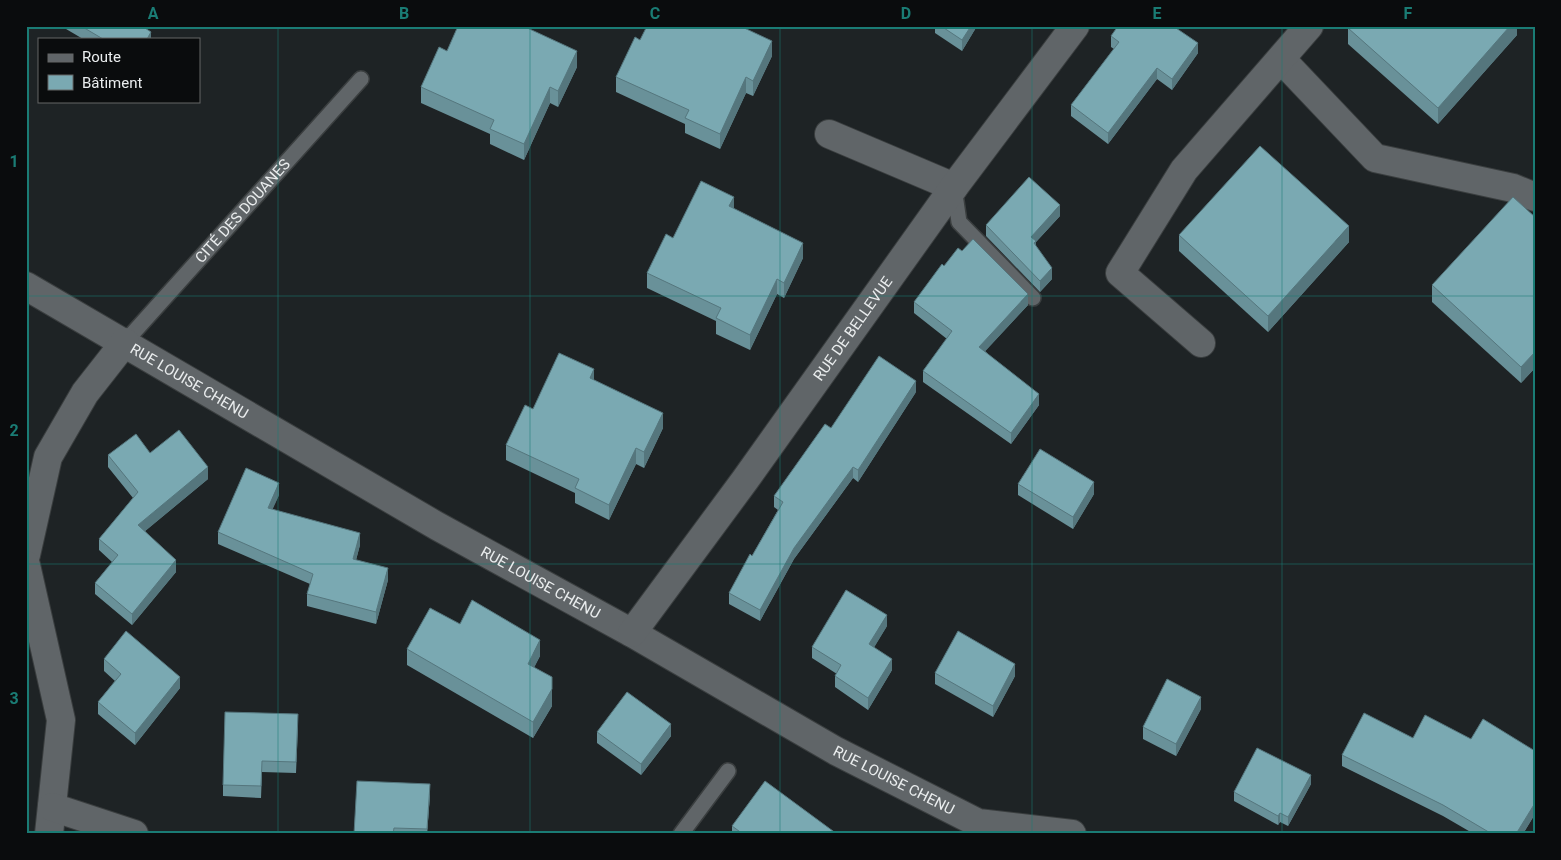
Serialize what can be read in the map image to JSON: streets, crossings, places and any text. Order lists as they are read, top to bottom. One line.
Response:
{"streets":{"street":["RUE DE BELLEVUE","RUE LOUISE CHENU"],"lane":["CITÉ DES DOUANES"]},"crossings":[["CITÉ DES DOUANES","RUE LOUISE CHENU"],["RUE DE BELLEVUE","RUE LOUISE CHENU"]],"legend":["Route","Bâtiment"],"grid":{"columns":["A","B","C","D","E","F"],"rows":["1","2","3"]}}
